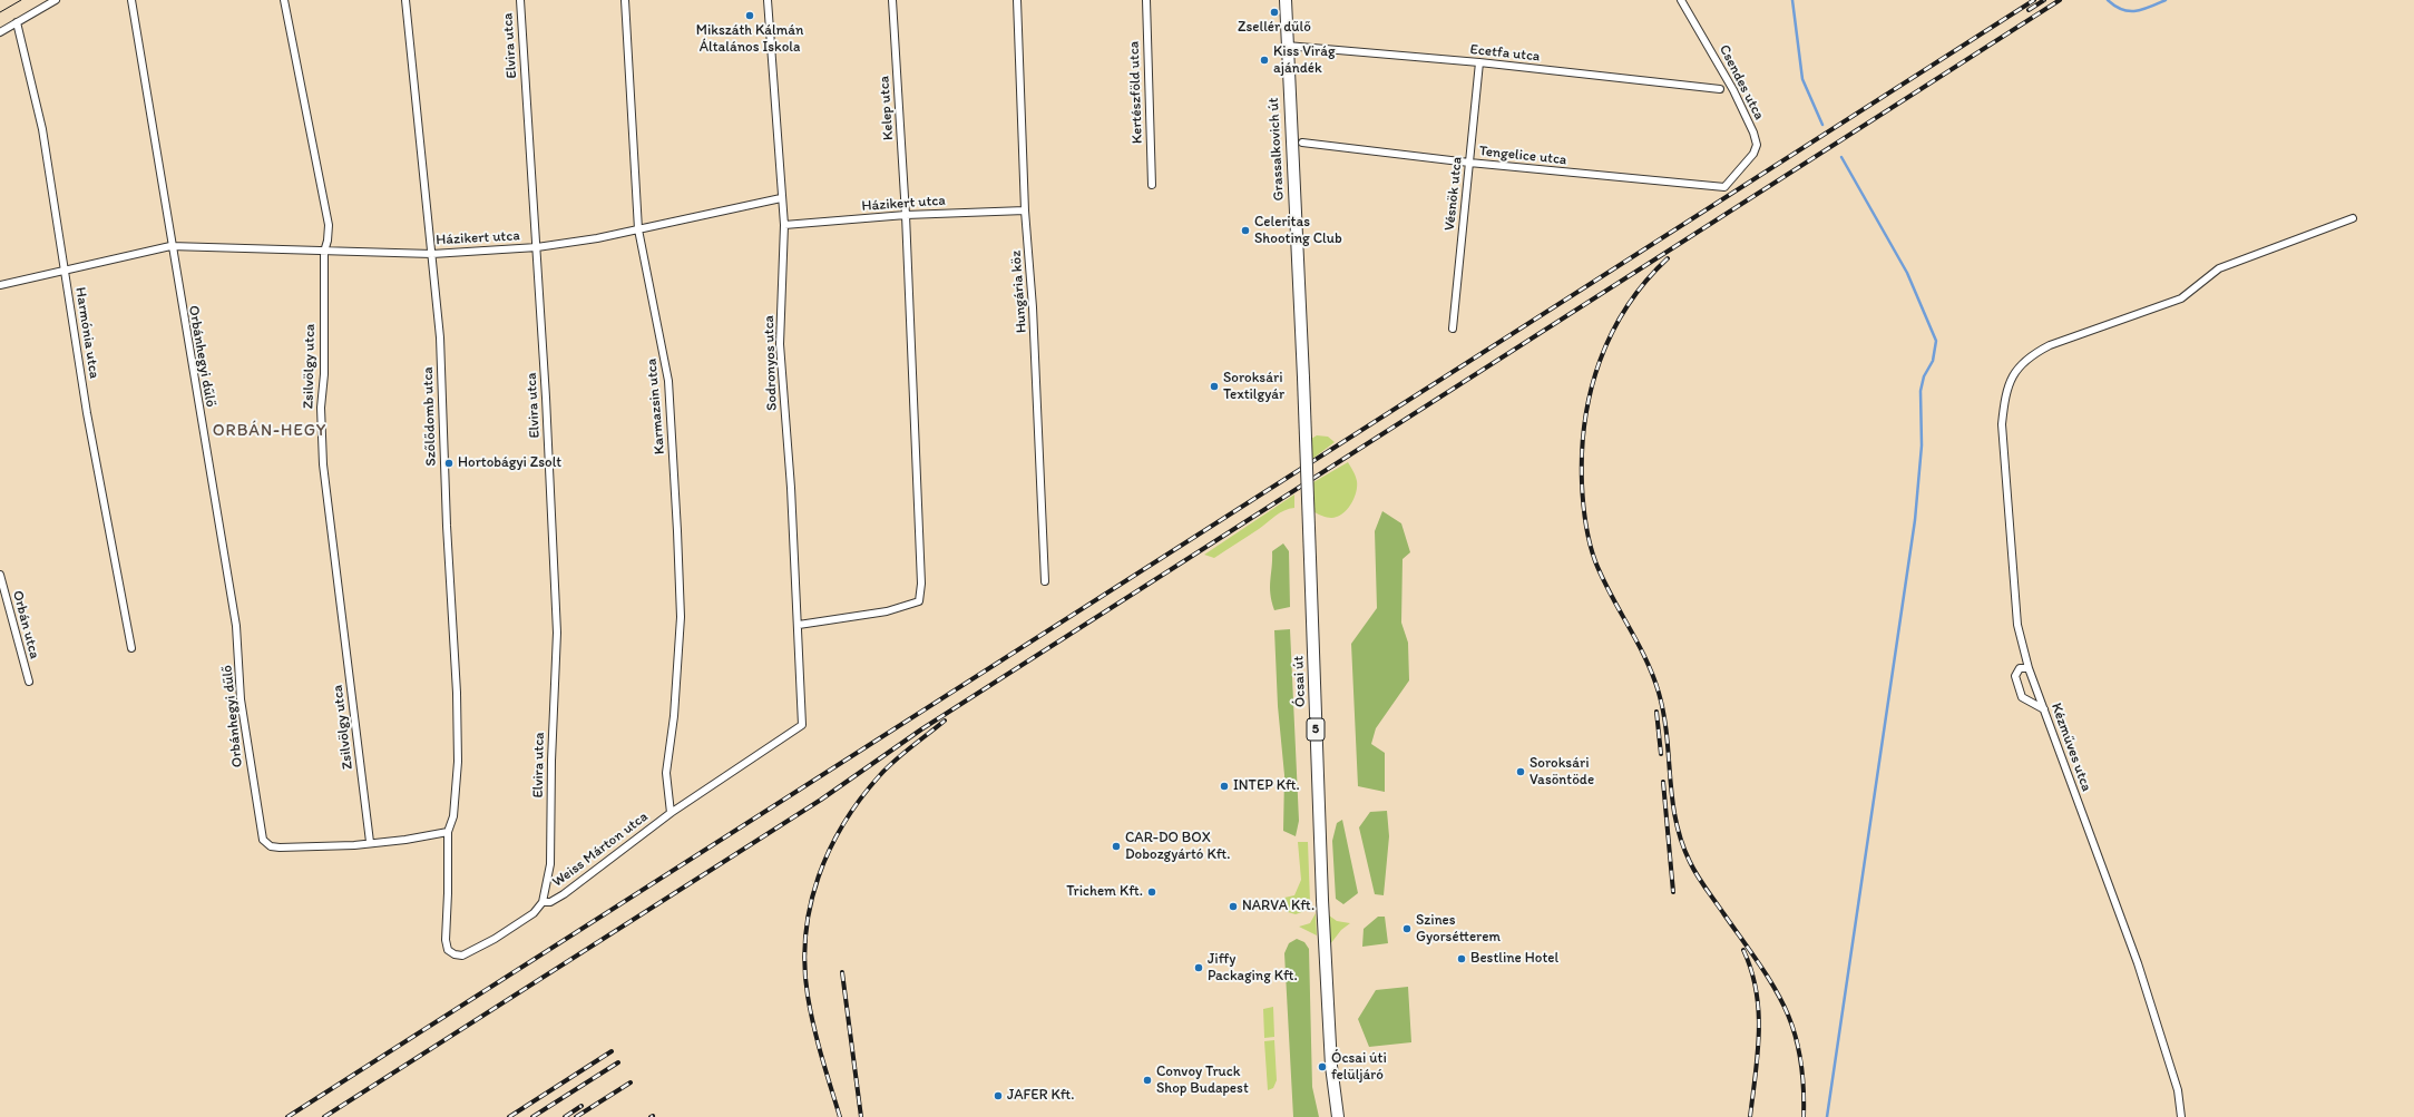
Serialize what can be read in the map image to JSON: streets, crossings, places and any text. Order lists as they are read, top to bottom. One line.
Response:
{"streets":{"main road":["Grassalkovich út","Ócsai út","5"],"street":["Elvira utca","Ecetfa utca","Csendes utca","Kertészföld utca","Kelep utca","Tengelice utca","Vésnök utca","Házikert utca","Hungária köz","Harmónia utca","Orbánhegyi dűlő","Sodronyos utca","Zsilvölgy utca","Karmazsin utca","Szőlődomb utca","Orbán utca","Kézműves utca","Weiss Márton utca"]},"crossings":[["Elvira utca","Házikert utca"],["Elvira utca","Szőlődomb utca"],["Elvira utca","Weiss Márton utca"],["Ecetfa utca","Grassalkovich út"],["Ecetfa utca","Vésnök utca"],["Csendes utca","Tengelice utca"],["Kelep utca","Házikert utca"],["Kelep utca","Sodronyos utca"],["Grassalkovich út","Ócsai út"],["Tengelice utca","Vésnök utca"],["Házikert utca","Hungária köz"],["Házikert utca","Harmónia utca"],["Házikert utca","Orbánhegyi dűlő"],["Házikert utca","Sodronyos utca"],["Házikert utca","Zsilvölgy utca"],["Házikert utca","Karmazsin utca"],["Házikert utca","Szőlődomb utca"],["Orbánhegyi dűlő","Zsilvölgy utca"],["Sodronyos utca","Weiss Márton utca"],["Karmazsin utca","Weiss Márton utca"],["Szőlődomb utca","Weiss Márton utca"]],"districts":["ORBÁN-HEGY"],"places":["Zsellér dűlő","Mikszáth Kálmán Általános Iskola","Kiss Virág ajándék","Celeritas Shooting Club","Soroksári Textilgyár","Hortobágyi Zsolt","Soroksári Vasöntöde","INTEP Kft.","CAR-DO BOX Dobozgyártó Kft.","Trichem Kft.","NARVA Kft.","Szines Gyorsétterem","Bestline Hotel","Jiffy Packaging Kft.","Ócsai úti felüljáró","Convoy Truck Shop Budapest","JAFER Kft."]}
